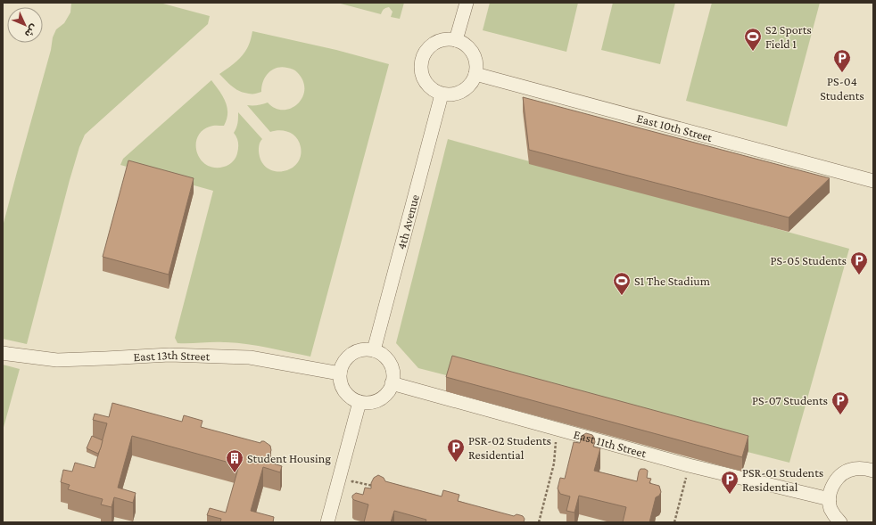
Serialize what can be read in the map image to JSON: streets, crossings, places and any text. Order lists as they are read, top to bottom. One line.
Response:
{"streets":{"lane":["East 10th Street","4th Avenue","East 13th Street","East 11th Street"]},"crossings":[["East 10th Street","4th Avenue"],["4th Avenue","East 13th Street"],["4th Avenue","East 11th Street"],["East 13th Street","East 11th Street"]],"places":{"sports":["S2 Sports Field 1","S1 The Stadium"],"parking":["PS-04 Students","PS-05 Students","PS-07 Students","PSR-02 Students Residential","PSR-01 Students Residential"],"building":["Student Housing"]},"north":"bottom right"}
